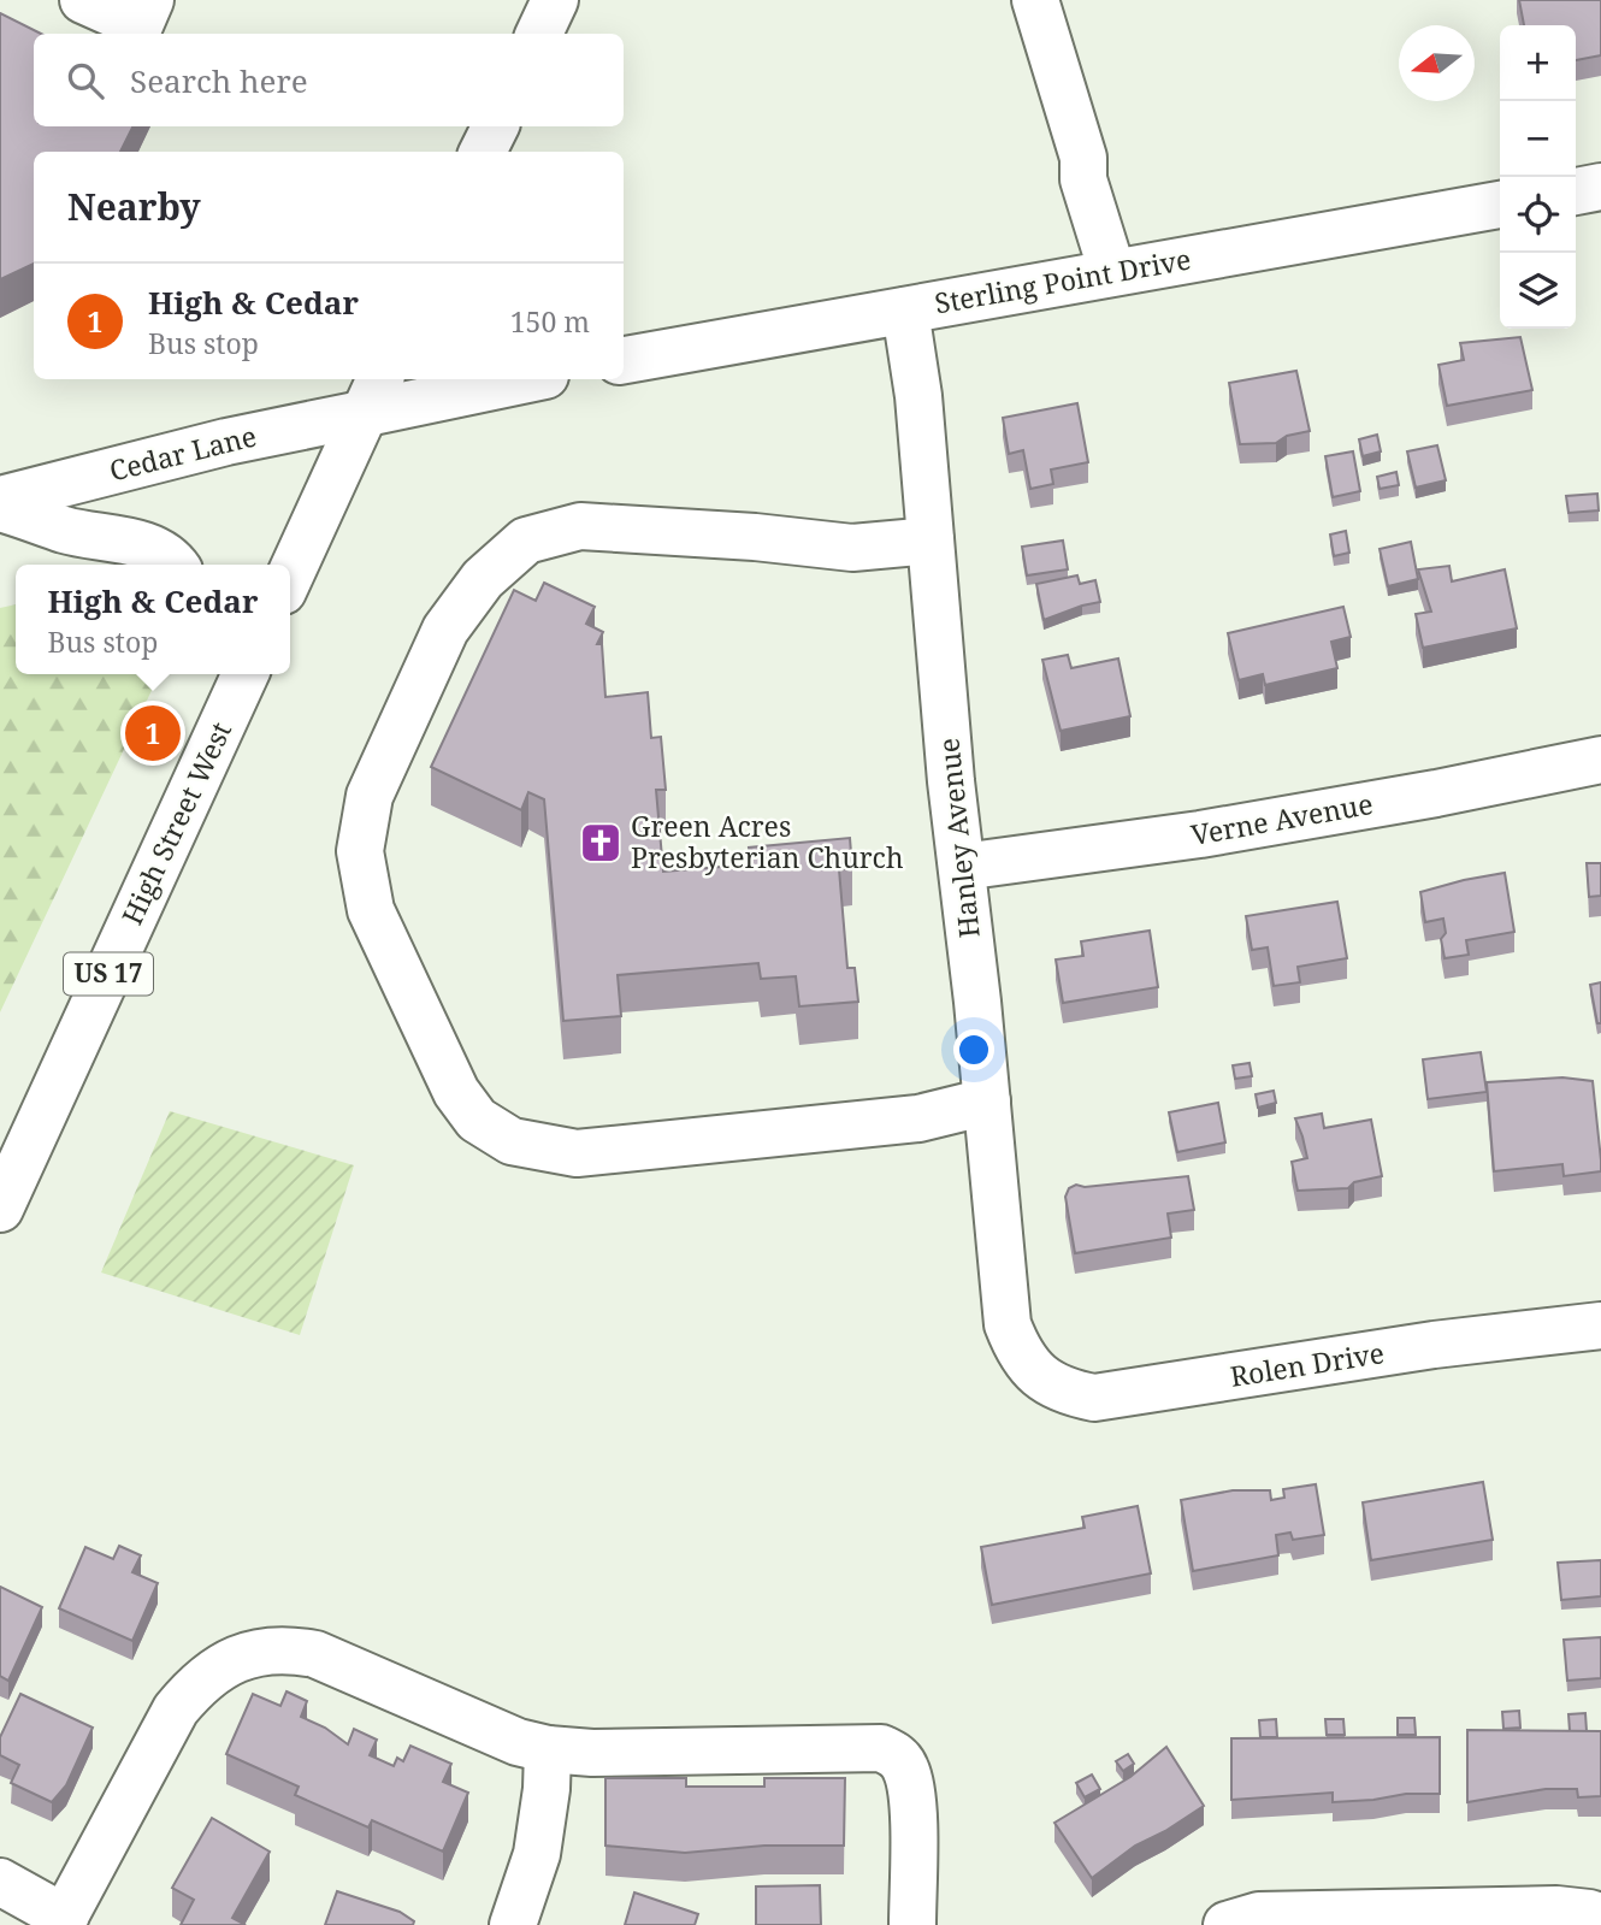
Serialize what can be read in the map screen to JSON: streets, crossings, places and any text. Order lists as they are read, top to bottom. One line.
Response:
{"streets":{"street":["Sterling Point Drive","Cedar Lane","Verne Avenue","High Street West","Hanley Avenue","US 17","Rolen Drive"]},"crossings":[["Sterling Point Drive","Hanley Avenue"],["Verne Avenue","Hanley Avenue"],["Hanley Avenue","Rolen Drive"]],"places":{"church":["Green Acres Presbyterian Church"]},"north":"left","page":{"map_buttons":["+","−"],"search":"Search here","heading":"Nearby","list":[{"mark":"1","name":"High & Cedar","note":"Bus stop","value":"150 m"}],"popup":["High & Cedar","Bus stop"],"pins":"1"}}
